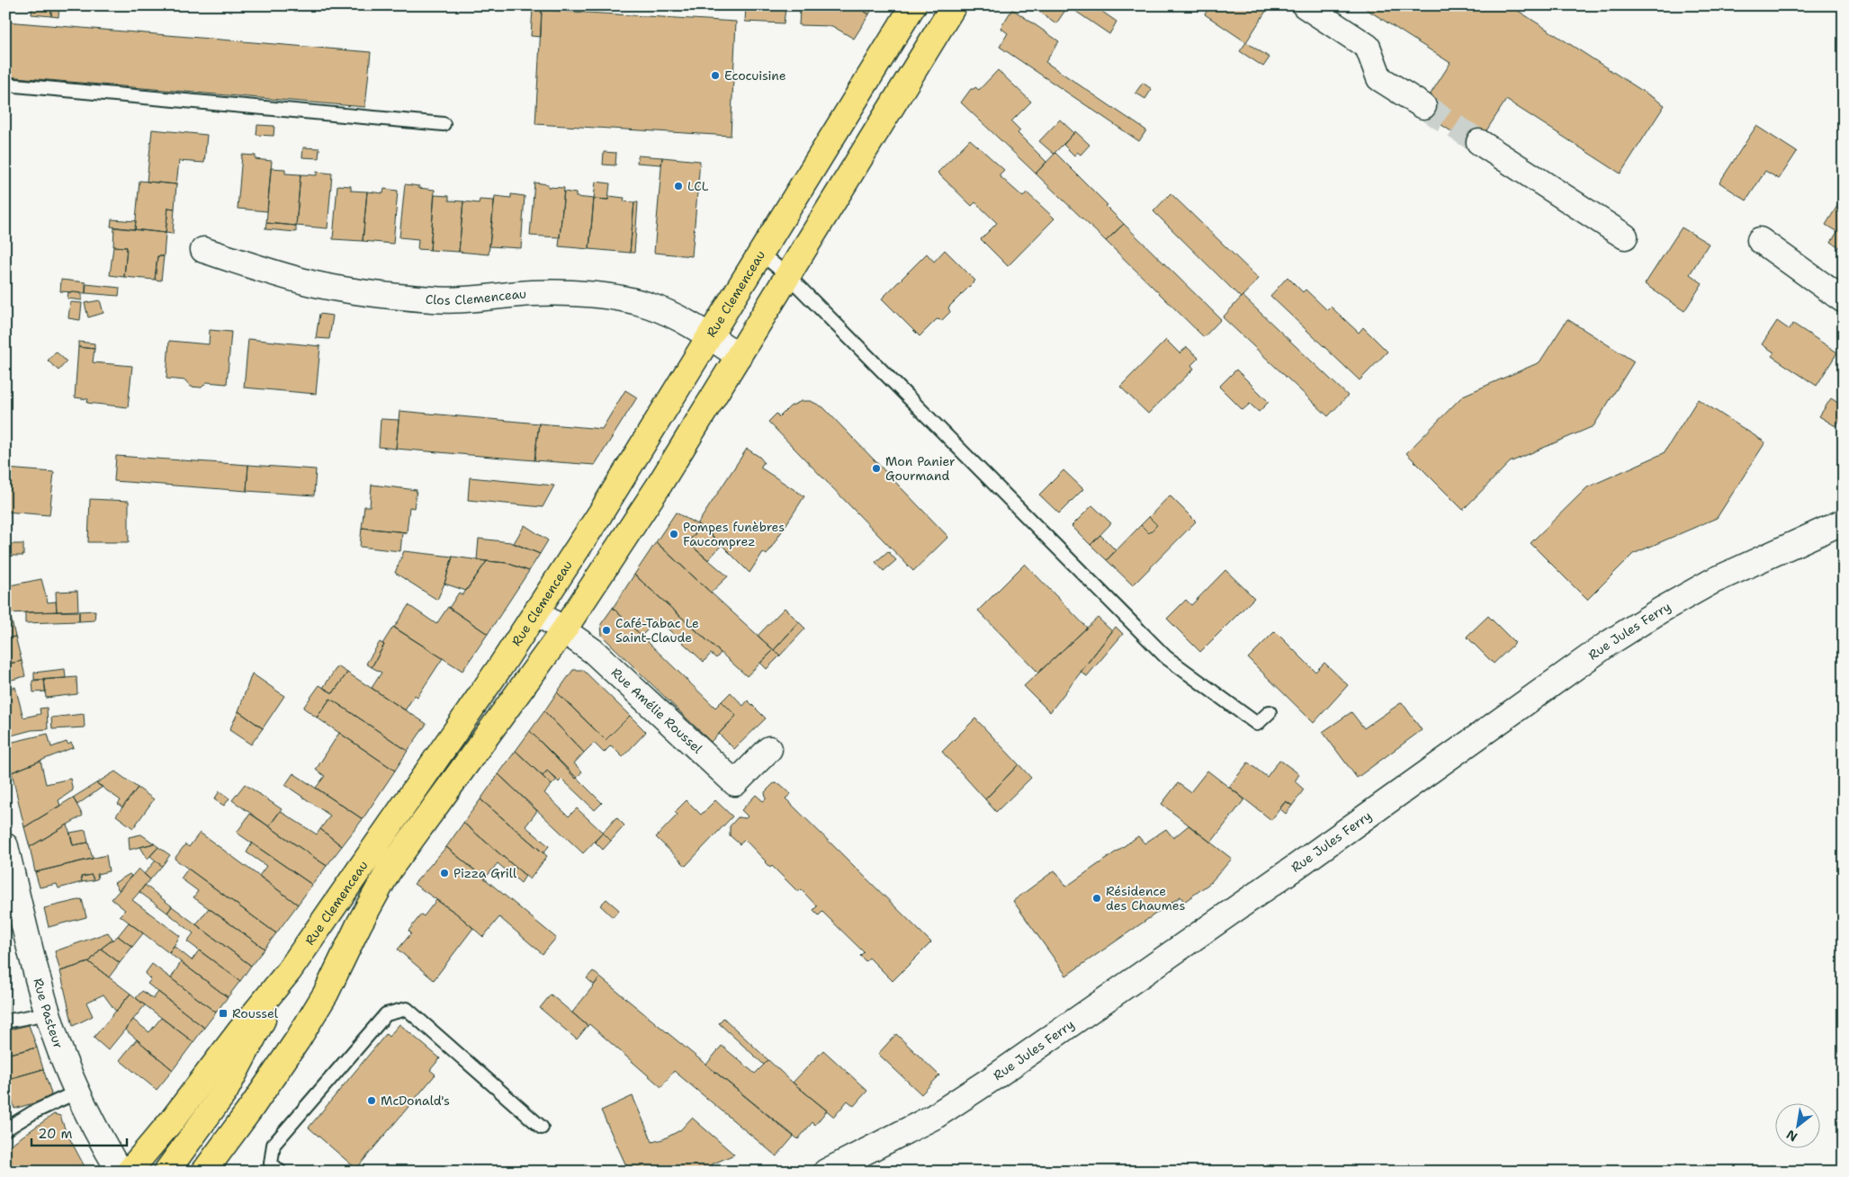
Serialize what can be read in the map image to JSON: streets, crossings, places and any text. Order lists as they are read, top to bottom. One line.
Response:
{"streets":{"main road":["Rue Clemenceau"],"street":["Clos Clemenceau","Rue Jules Ferry","Rue Amélie Roussel","Rue Pasteur"]},"crossings":[["Rue Clemenceau","Clos Clemenceau"],["Rue Clemenceau","Rue Amélie Roussel"]],"places":{"other":["Ecocuisine","LCL","Mon Panier Gourmand","Pompes funèbres Faucomprez","Café-Tabac Le Saint-Claude","Pizza Grill","Résidence des Chaumes","McDonald's"],"transit":["Roussel"]},"scale_bar":"20 m","north":"bottom left"}
